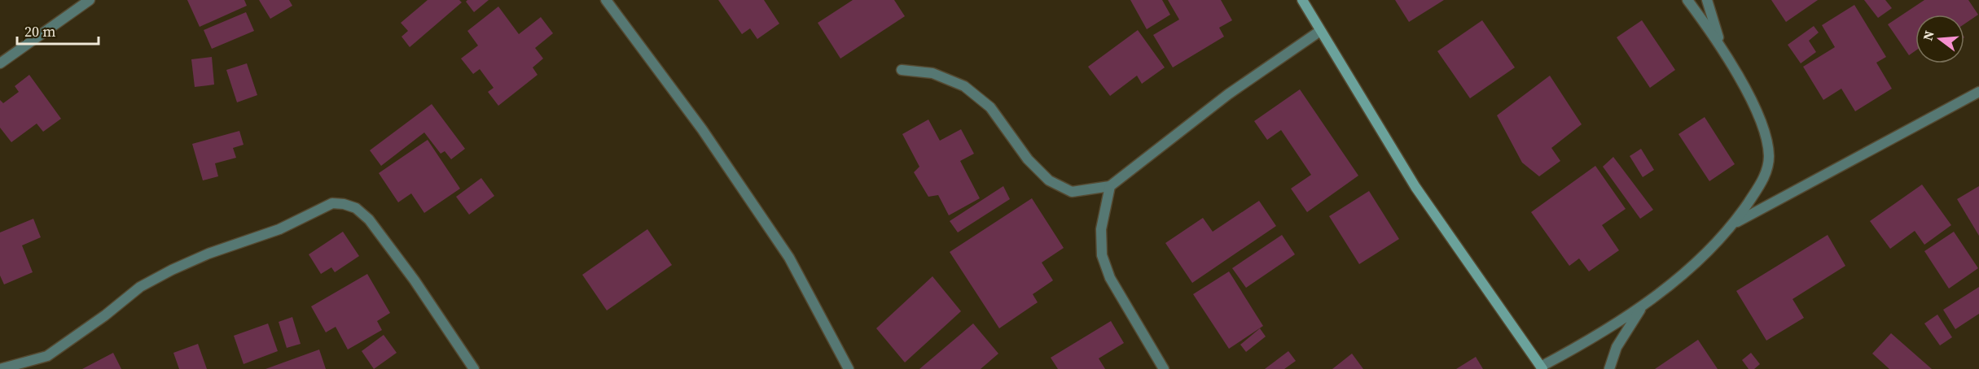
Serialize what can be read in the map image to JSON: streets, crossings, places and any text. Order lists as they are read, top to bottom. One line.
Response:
{"scale_bar":"20 m","north":"left"}
